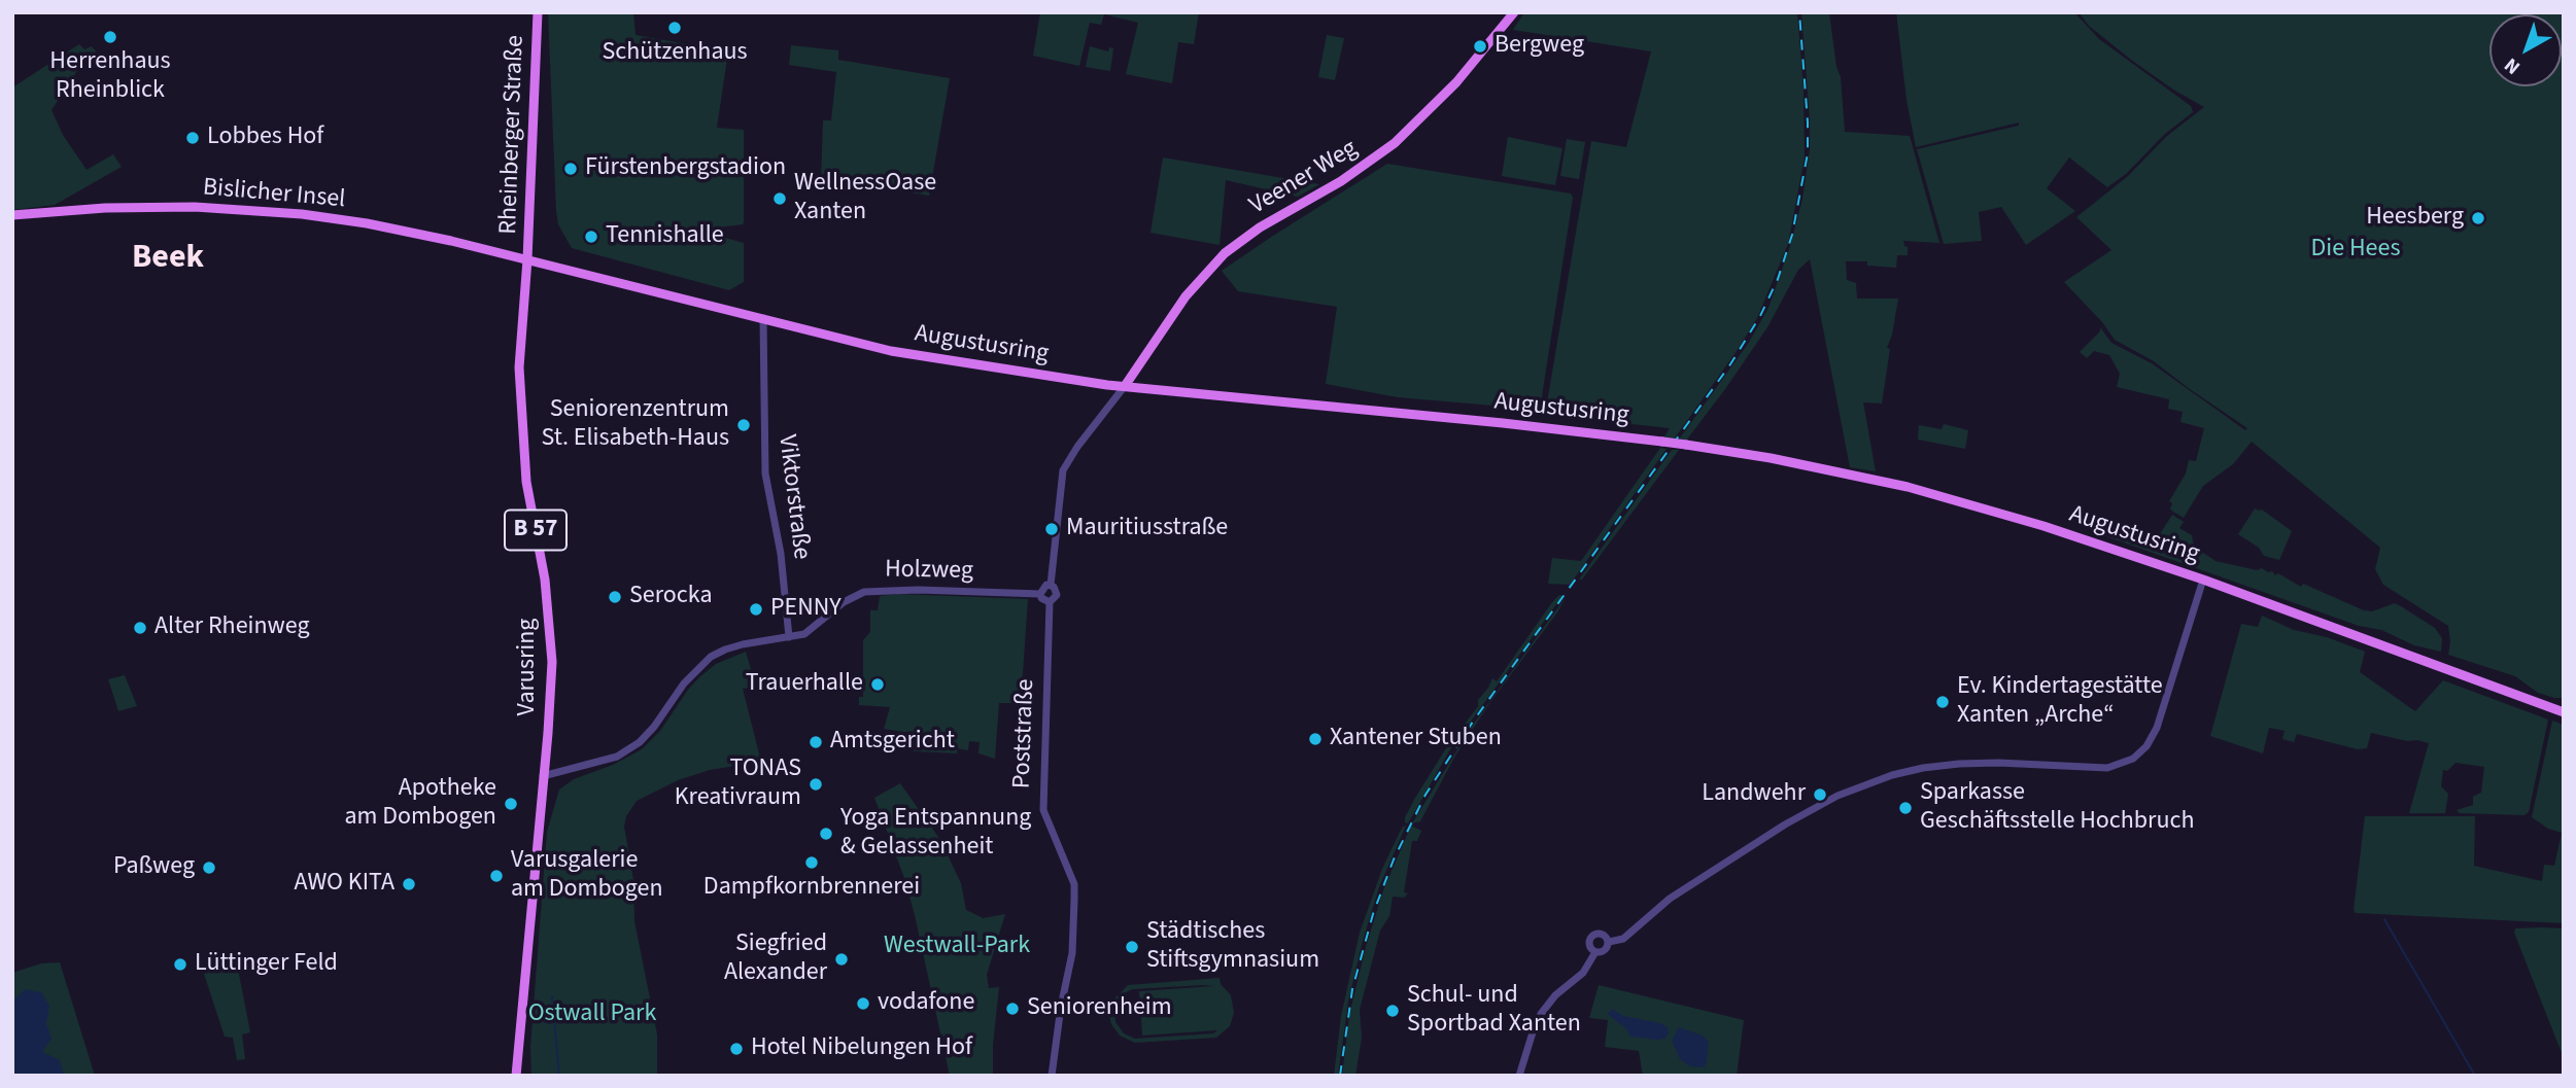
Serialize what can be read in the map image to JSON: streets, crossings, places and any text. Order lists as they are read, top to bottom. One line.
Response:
{"streets":{"main road":["Rheinberger Straße","Veener Weg","Bislicher Insel","Augustusring","B 57","Varusring"],"street":["Viktorstraße","Holzweg","Poststraße"]},"crossings":[["Rheinberger Straße","Bislicher Insel"],["Rheinberger Straße","Augustusring"],["Rheinberger Straße","Varusring"],["Veener Weg","Augustusring"],["Veener Weg","Poststraße"],["Bislicher Insel","Augustusring"],["Bislicher Insel","Varusring"],["Augustusring","Viktorstraße"],["Augustusring","Varusring"],["Augustusring","Poststraße"],["Viktorstraße","Holzweg"],["Holzweg","Varusring"],["Holzweg","Poststraße"]],"districts":["Beek"],"parks":["Die Hees","Westwall-Park","Ostwall Park"],"places":["Schützenhaus","Herrenhaus Rheinblick","Bergweg","Lobbes Hof","Fürstenbergstadion","WellnessOase Xanten","Heesberg","Tennishalle","Seniorenzentrum St. Elisabeth-Haus","Mauritiusstraße","Serocka","PENNY","Alter Rheinweg","Trauerhalle","Ev. Kindertagestätte Xanten „Arche“","Xantener Stuben","Amtsgericht","TONAS Kreativraum","Landwehr","Apotheke am Dombogen","Sparkasse Geschäftsstelle Hochbruch","Yoga Entspannung & Gelassenheit","Dampfkornbrennerei","Paßweg","Varusgalerie am Dombogen","AWO KITA","Städtisches Stiftsgymnasium","Siegfried Alexander","Lüttinger Feld","vodafone","Seniorenheim","Schul- und Sportbad Xanten","Hotel Nibelungen Hof"],"north":"bottom left"}
